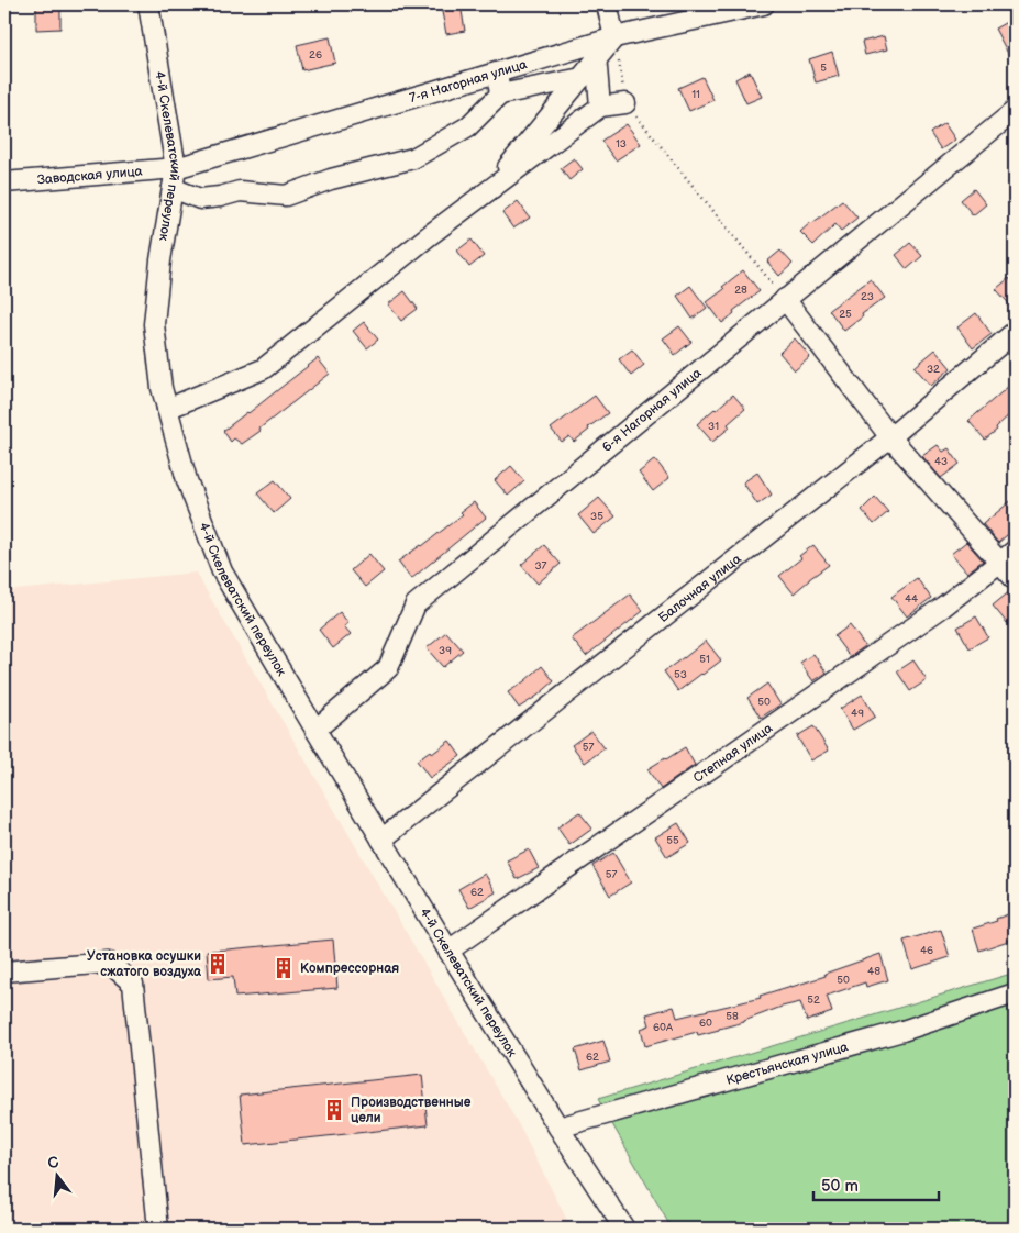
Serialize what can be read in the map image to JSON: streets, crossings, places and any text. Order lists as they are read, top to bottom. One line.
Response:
{"streets":{"street":["7-я Нагорная улица","4-й Скелеватский переулок","Заводская улица","6-я Нагорная улица","Балочная улица","Степная улица","Крестьянская улица"]},"crossings":[["7-я Нагорная улица","4-й Скелеватский переулок"],["7-я Нагорная улица","Заводская улица"],["4-й Скелеватский переулок","Заводская улица"],["4-й Скелеватский переулок","6-я Нагорная улица"],["4-й Скелеватский переулок","Балочная улица"],["4-й Скелеватский переулок","Степная улица"],["4-й Скелеватский переулок","Крестьянская улица"]],"places":{"building":["Установка осушки сжатого воздуха","Компрессорная","Производственные цели"]},"house_numbers":["26","5","11","13","28","23","25","32","31","43","35","37","44","39","51","53","50","49","57","55","57","62","46","48","50","52","58","60","60А","62"],"scale_bar":"50 m","north":"top"}
